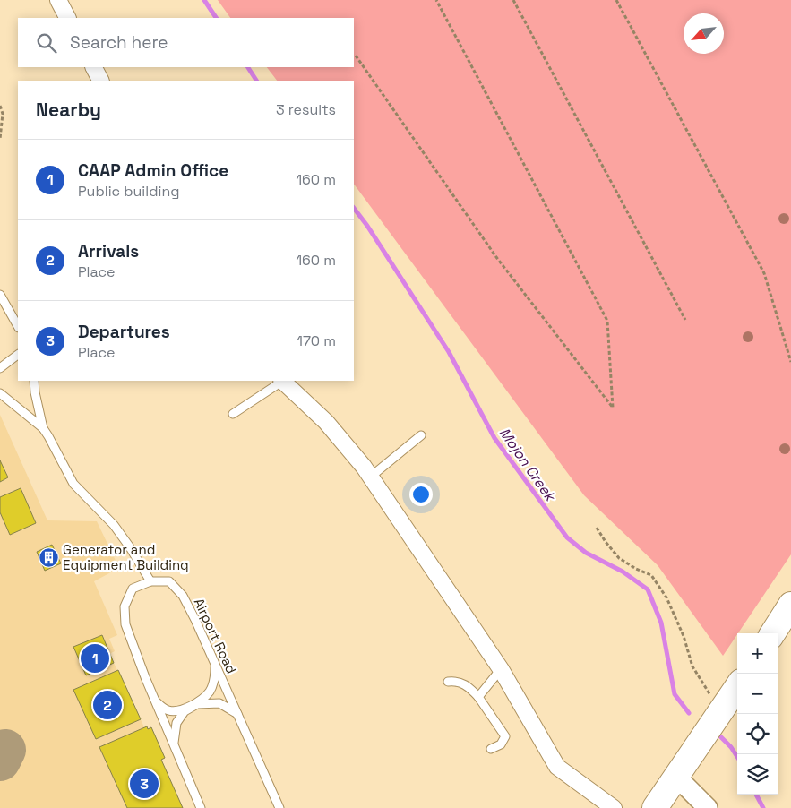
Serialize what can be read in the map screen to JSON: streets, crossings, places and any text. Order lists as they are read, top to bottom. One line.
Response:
{"streets":{"lane":["Airport Road"]},"water":["Mojon Creek"],"places":{"building":["Generator and Equipment Building"]},"north":"bottom left","page":{"search":"Search here","heading":["Nearby","3 results"],"list":[{"mark":"1","name":"CAAP Admin Office","note":"Public building","value":"160 m"},{"mark":"2","name":"Arrivals","note":"Place","value":"160 m"},{"mark":"3","name":"Departures","note":"Place","value":"170 m"}],"map_buttons":["+","−"],"pins":["1","2","3"]}}
